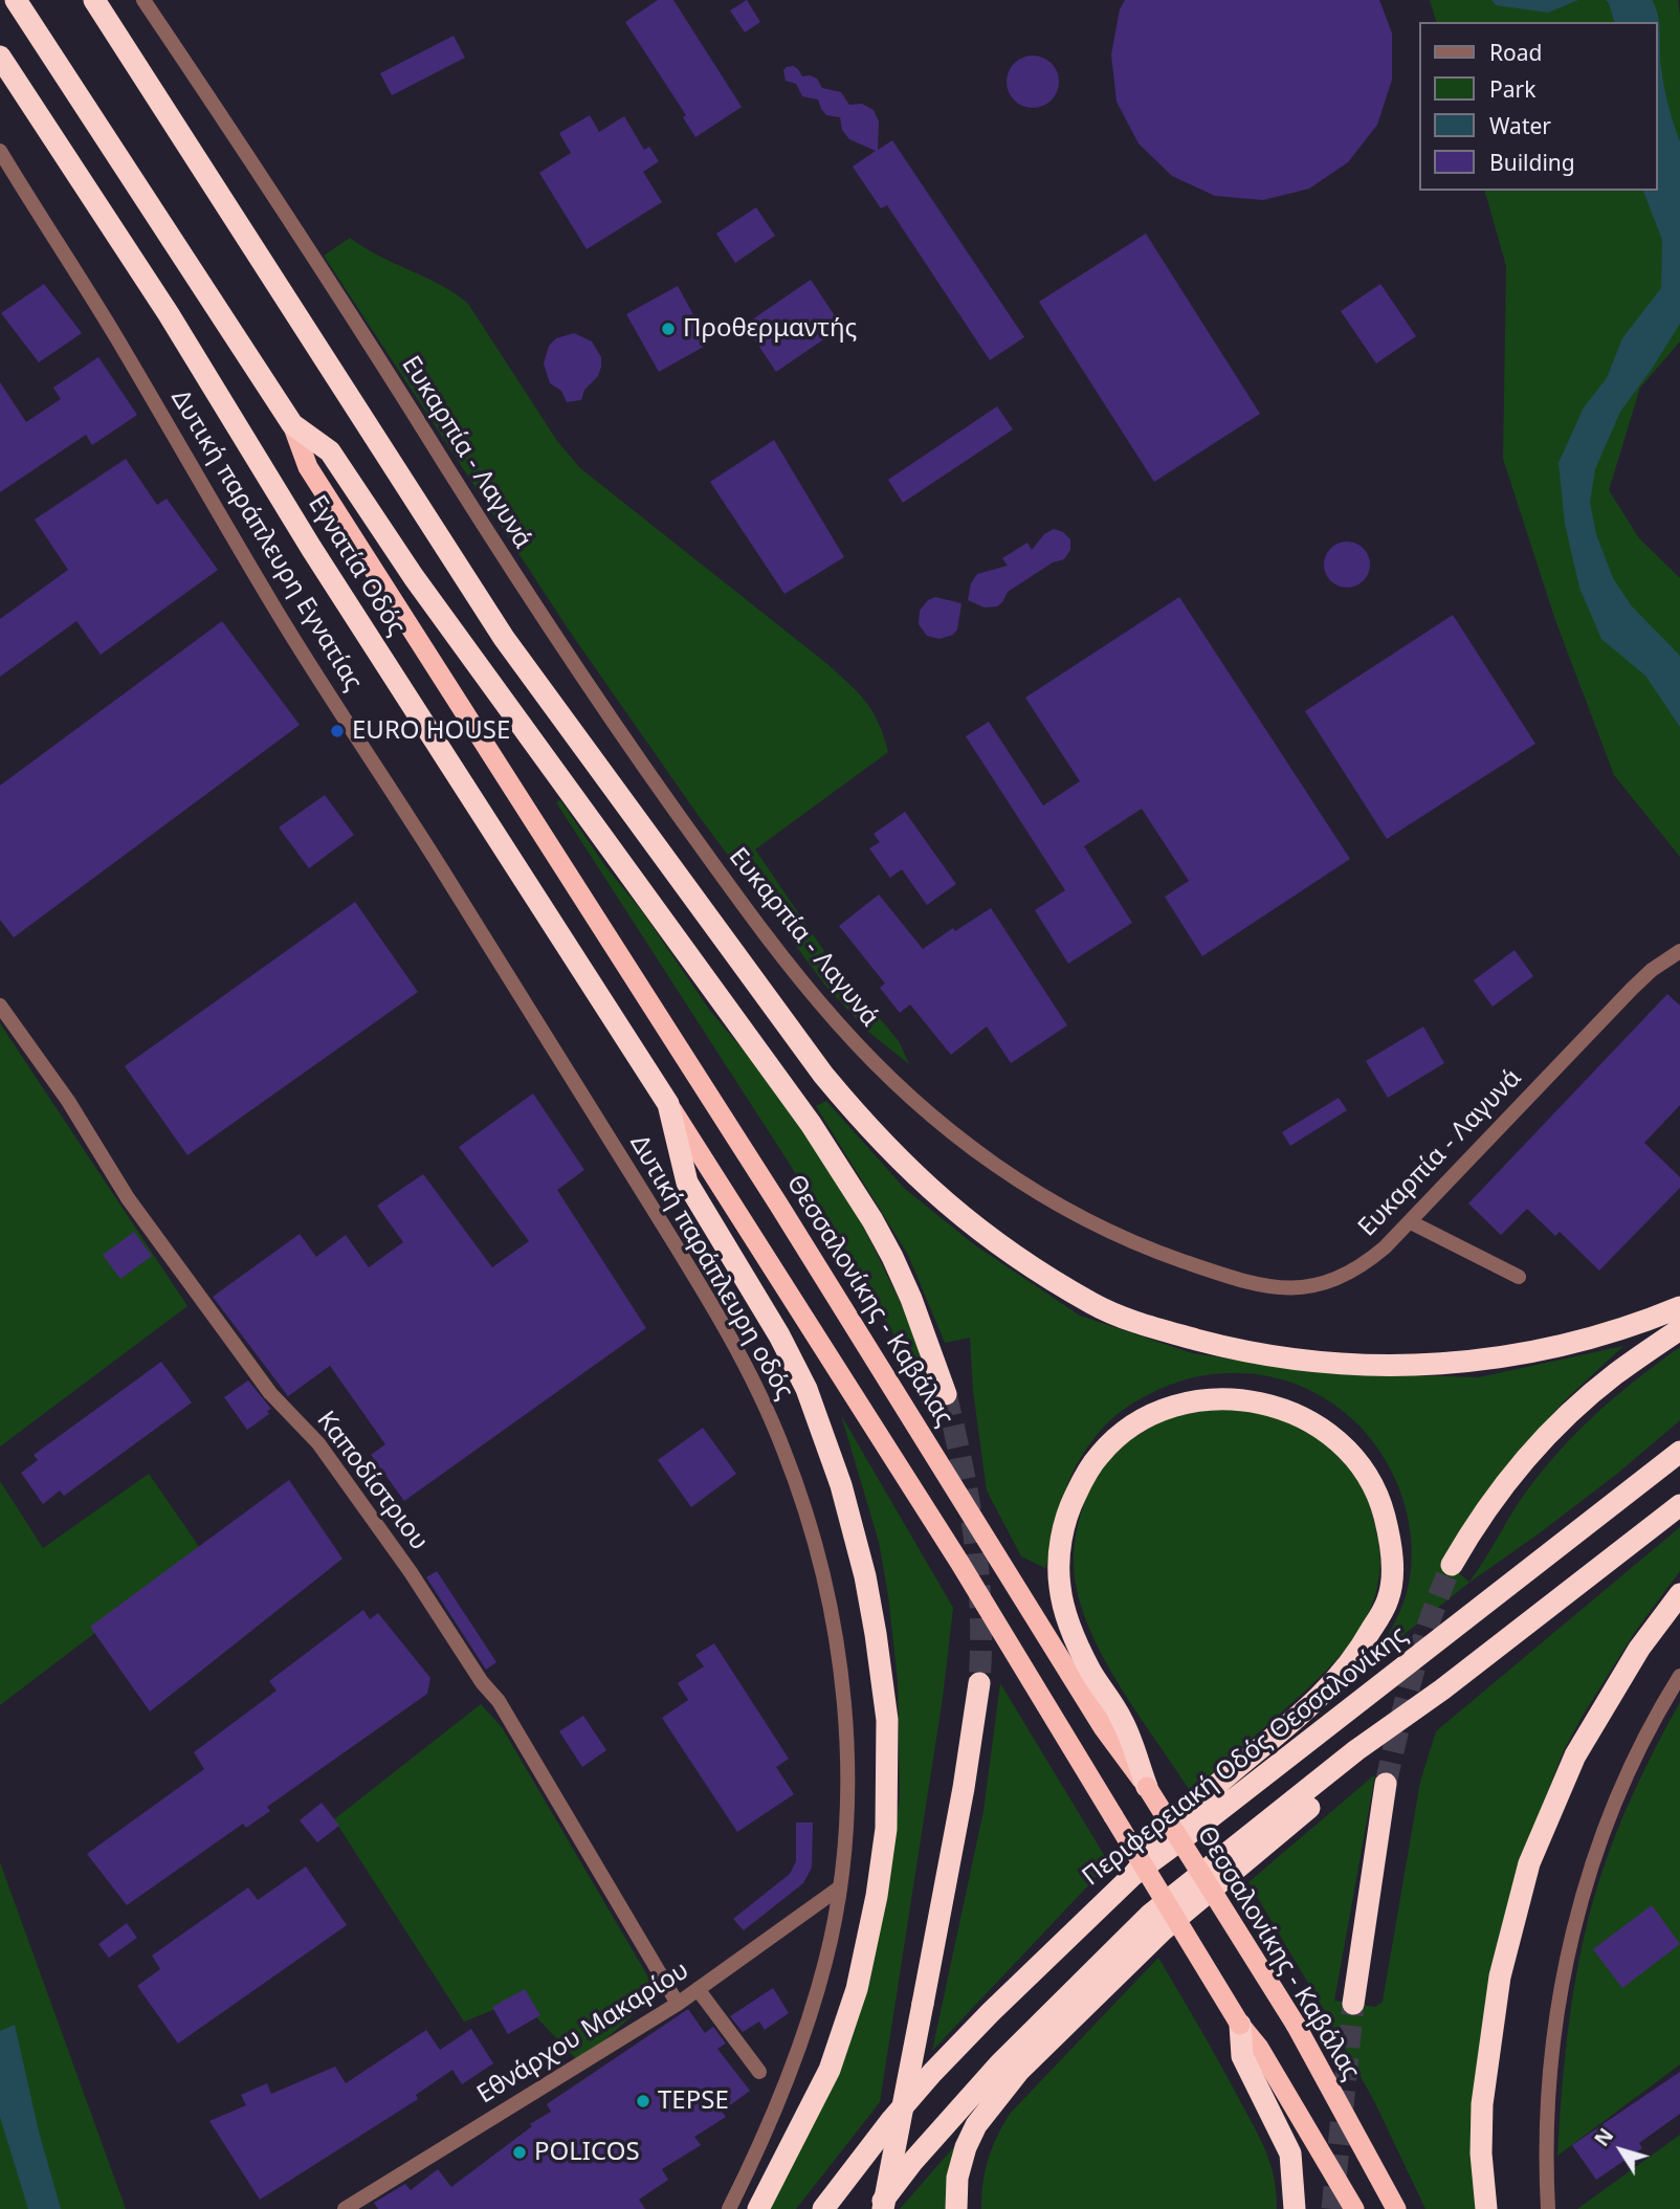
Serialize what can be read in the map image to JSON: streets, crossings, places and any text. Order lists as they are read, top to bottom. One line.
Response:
{"streets":{"highway":["Εγνατία Οδός","Θεσσαλονίκης - Καβάλας","Περιφερειακή Οδός Θεσσαλονίκης"],"street":["Ευκαρπία - Λαγυνά","Δυτική παράπλευρη Εγνατίας","Δυτική παράπλευρη οδός","Καποδίστριου","Εθνάρχου Μακαρίου"]},"crossings":[["Δυτική παράπλευρη Εγνατίας","Δυτική παράπλευρη οδός"],["Δυτική παράπλευρη οδός","Εθνάρχου Μακαρίου"],["Καποδίστριου","Εθνάρχου Μακαρίου"]],"places":["Προθερμαντής","EURO HOUSE","TEPSE","POLICOS"],"legend":["Road","Park","Water","Building"],"north":"top left"}
